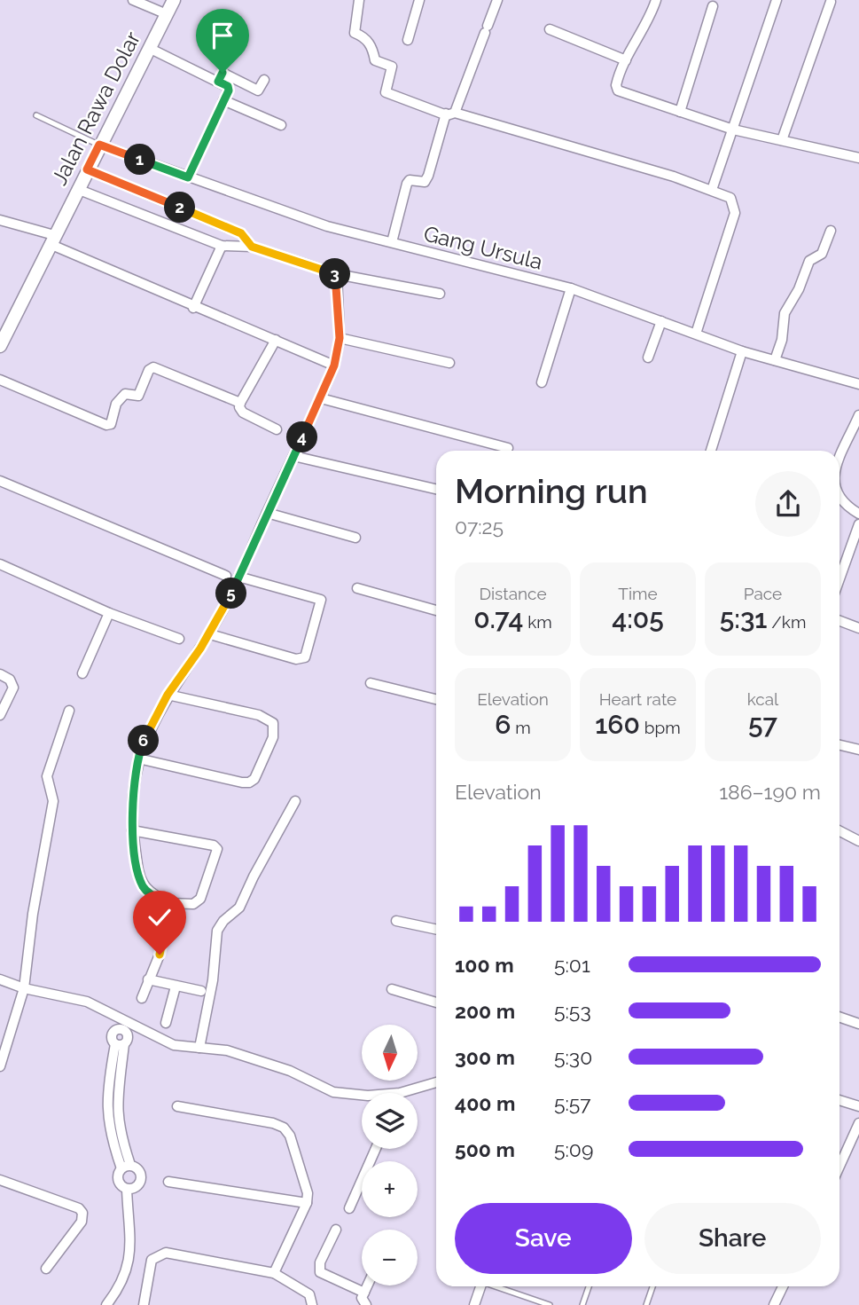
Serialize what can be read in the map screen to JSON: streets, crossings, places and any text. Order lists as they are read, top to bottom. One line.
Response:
{"streets":{"street":["Jalan Rawa Dolar","Gang Ursula"]},"crossings":[["Jalan Rawa Dolar","Gang Ursula"]],"north":"bottom","page":{"pins":["1","2","3","4","5","6"],"heading":["Morning run","07:25"],"stats":[["Distance","0.74 km"],["Time","4:05"],["Pace","5:31 /km"],["Elevation","6 m"],["Heart rate","160 bpm"],["kcal","57"]],"chart":["Elevation","186–190 m"],"list":[{"name":"100 m","note":"5:01"},{"name":"200 m","note":"5:53"},{"name":"300 m","note":"5:30"},{"name":"400 m","note":"5:57"},{"name":"500 m","note":"5:09"}],"map_buttons":["+","−"],"buttons":["Save","Share"]}}
